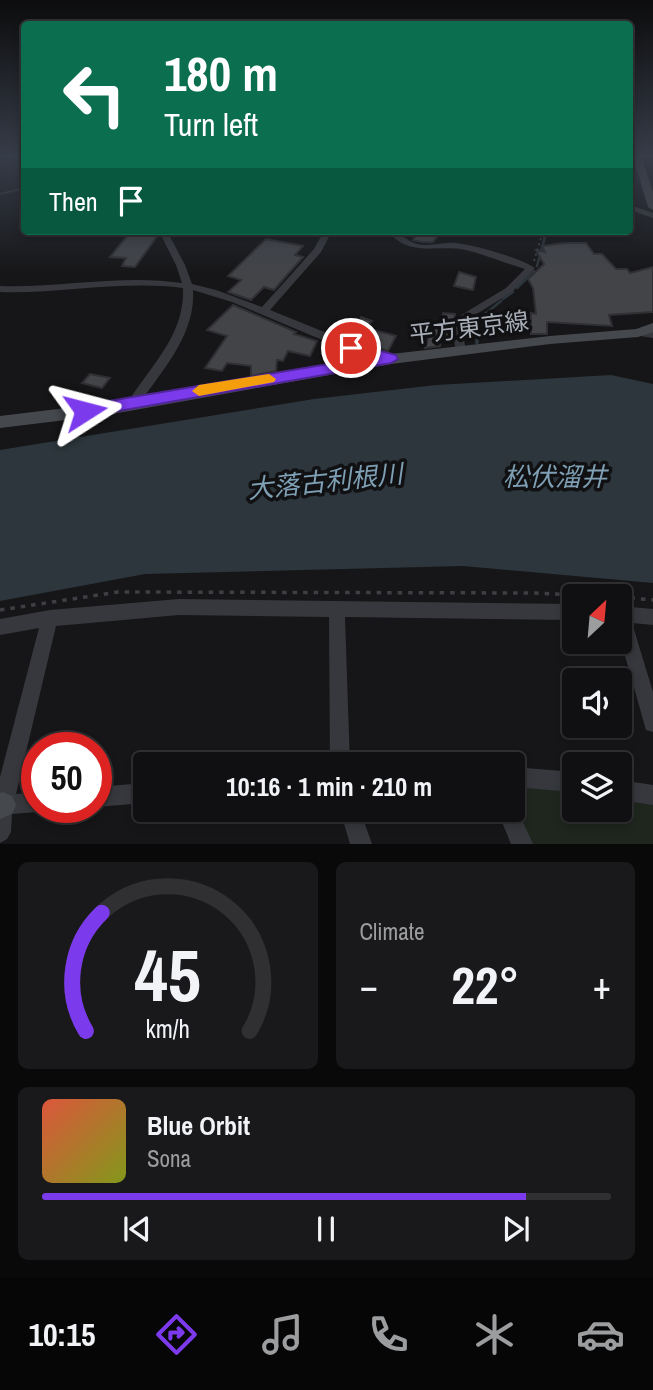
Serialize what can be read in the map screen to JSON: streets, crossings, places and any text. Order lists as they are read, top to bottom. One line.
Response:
{"streets":{"main road":["平方東京線"]},"water":["松伏溜井","大落古利根川"],"north":"top right","page":{"turn":["180 m","Turn left"],"then":"Then","limit":"50","trip":"10:16 · 1 min · 210 m","tile":"Climate","heat":["−","22°","+"],"song":["Blue Orbit","Sona"],"tabs":"10:15","gauge":["45","km/h"]}}
